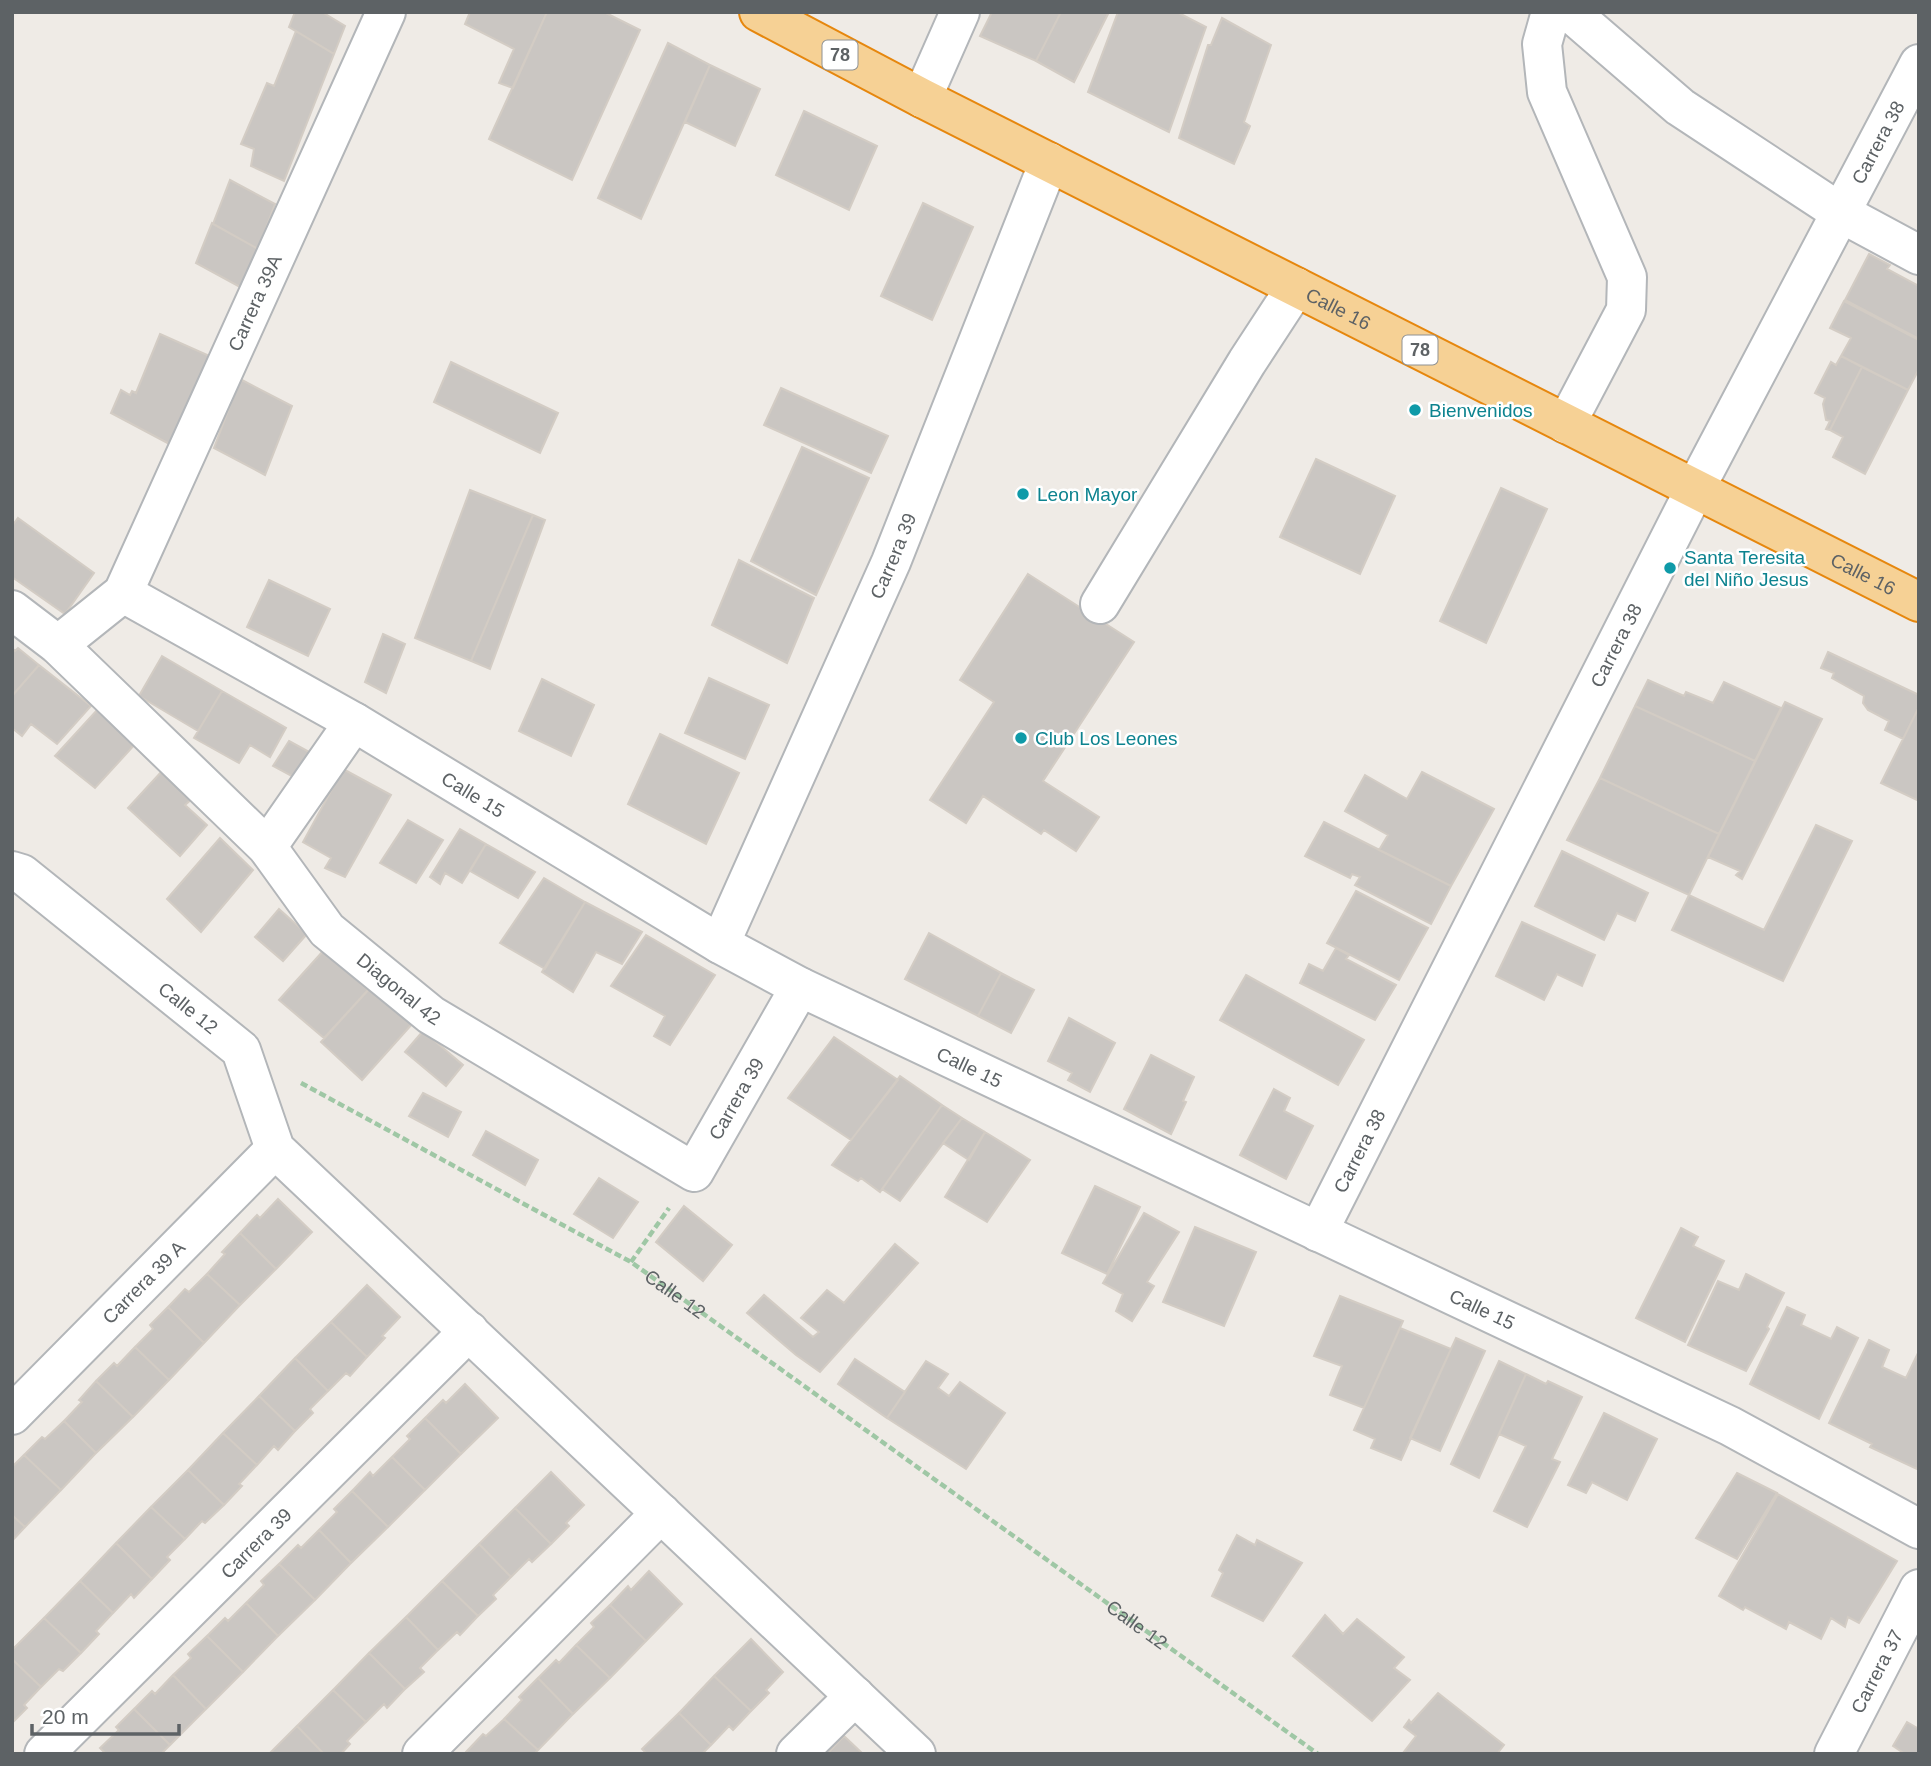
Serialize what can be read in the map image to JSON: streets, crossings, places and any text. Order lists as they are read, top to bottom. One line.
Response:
{"streets":{"highway":["78","Calle 16"],"street":["Carrera 38","Carrera 39A","Carrera 39","Calle 15","Diagonal 42","Calle 12","Carrera 39 A","Carrera 37"]},"crossings":[["Carrera 38","Calle 16"],["Carrera 38","Calle 15"],["Carrera 39A","Calle 15"],["Calle 16","Carrera 39"],["Carrera 39","Calle 15"],["Carrera 39","Diagonal 42"]],"places":["Bienvenidos","Leon Mayor","Santa Teresita del Niño Jesus","Club Los Leones"],"scale_bar":"20 m"}
